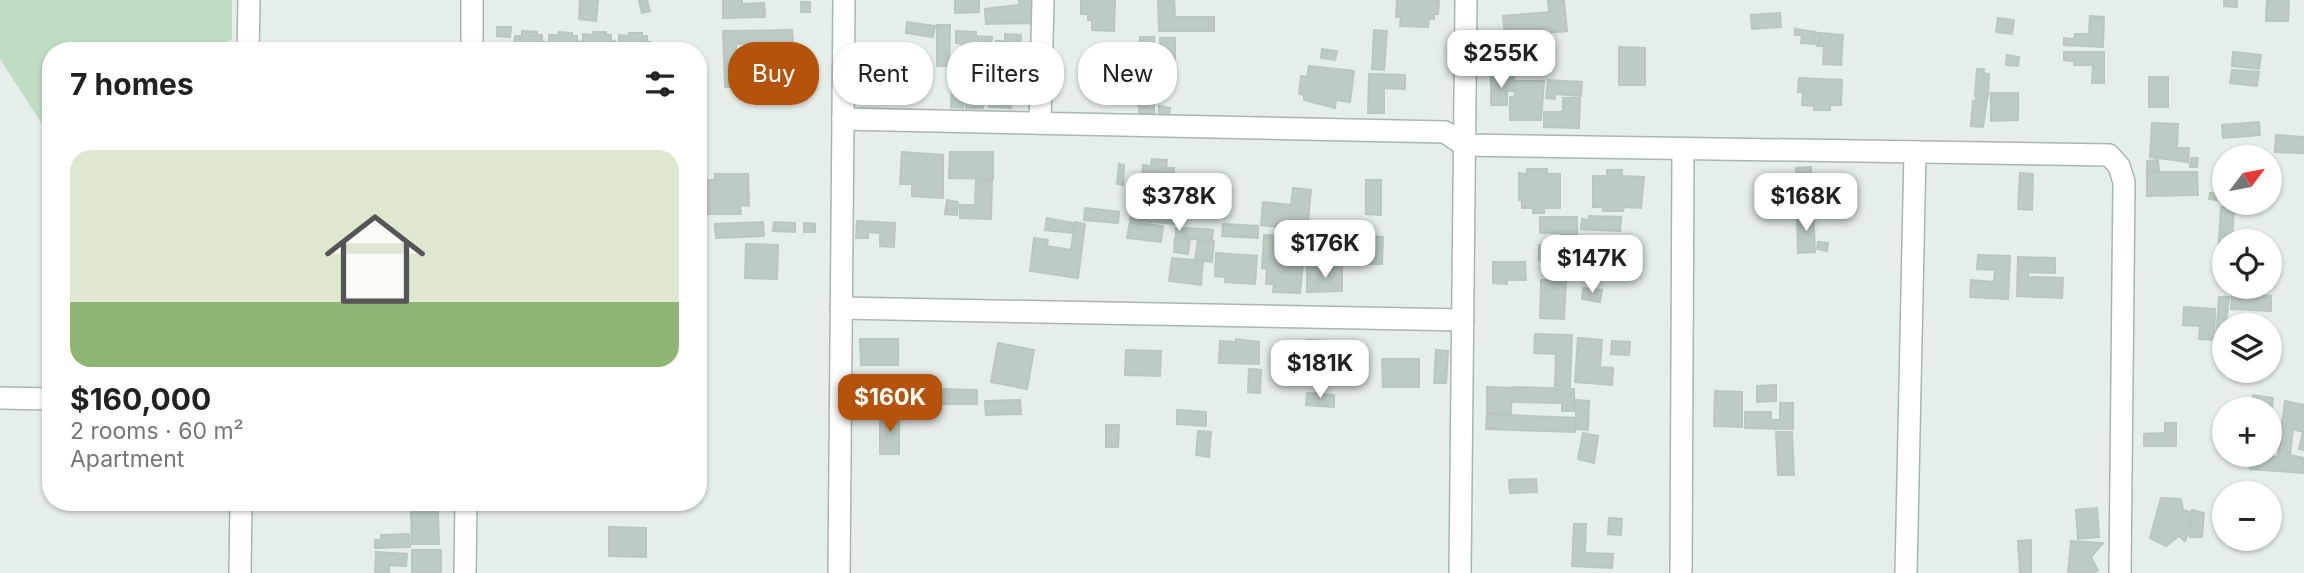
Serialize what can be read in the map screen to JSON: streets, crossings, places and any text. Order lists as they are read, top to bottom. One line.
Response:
{"north":"top right","page":{"price":["$255K","$378K","$168K","$176K","$147K","$181K","$160K"],"chip":["Buy","Rent","Filters","New"],"heading":"7 homes","list":[{"name":"$160,000","note":"2 rooms · 60 m² · Apartment"}],"map_buttons":["+","−"]}}
